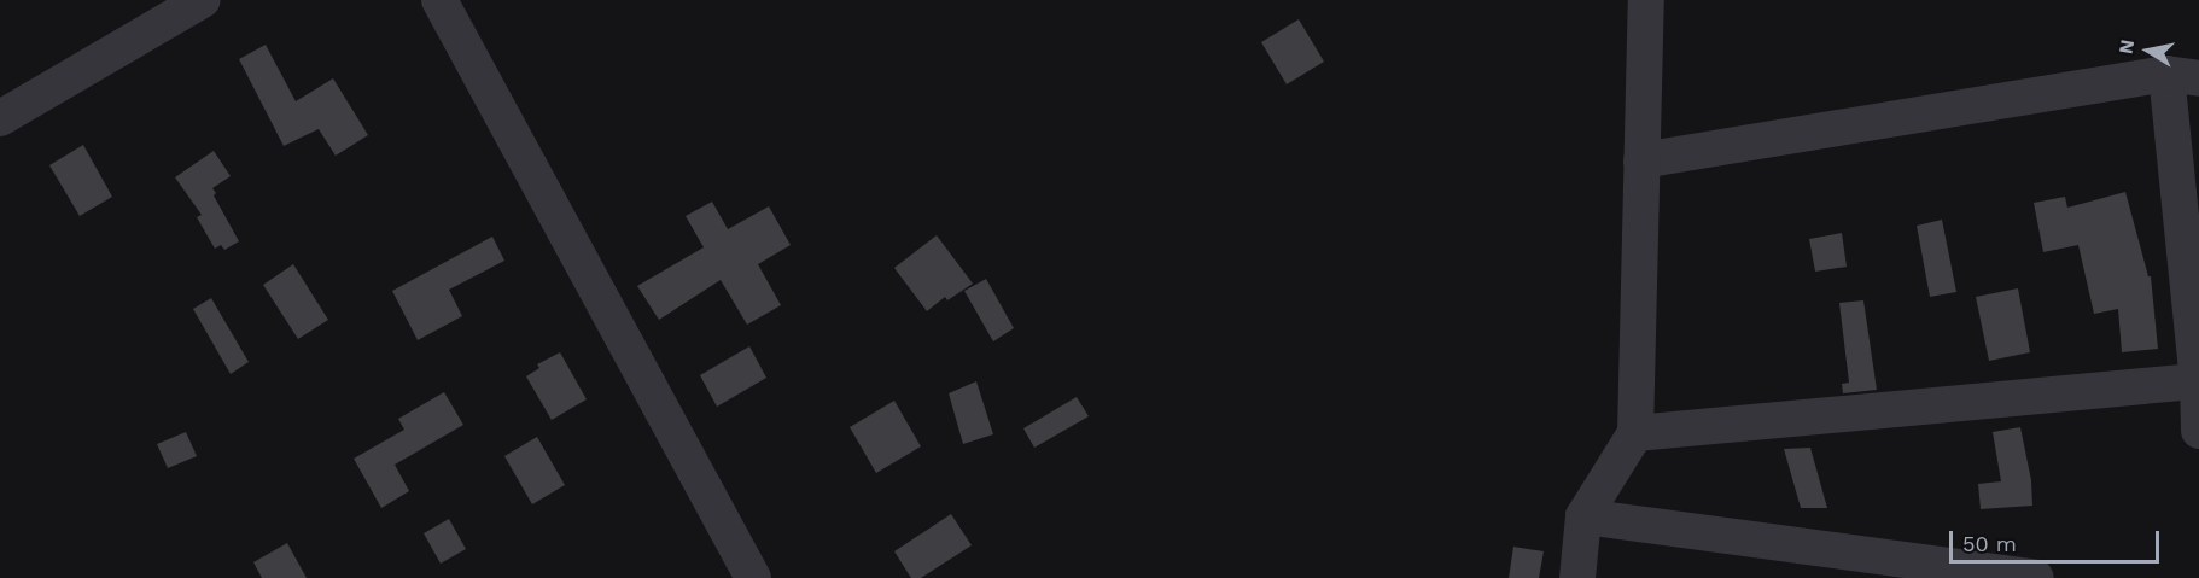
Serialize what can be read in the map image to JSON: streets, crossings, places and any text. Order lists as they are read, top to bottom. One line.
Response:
{"scale_bar":"50 m","north":"left"}
